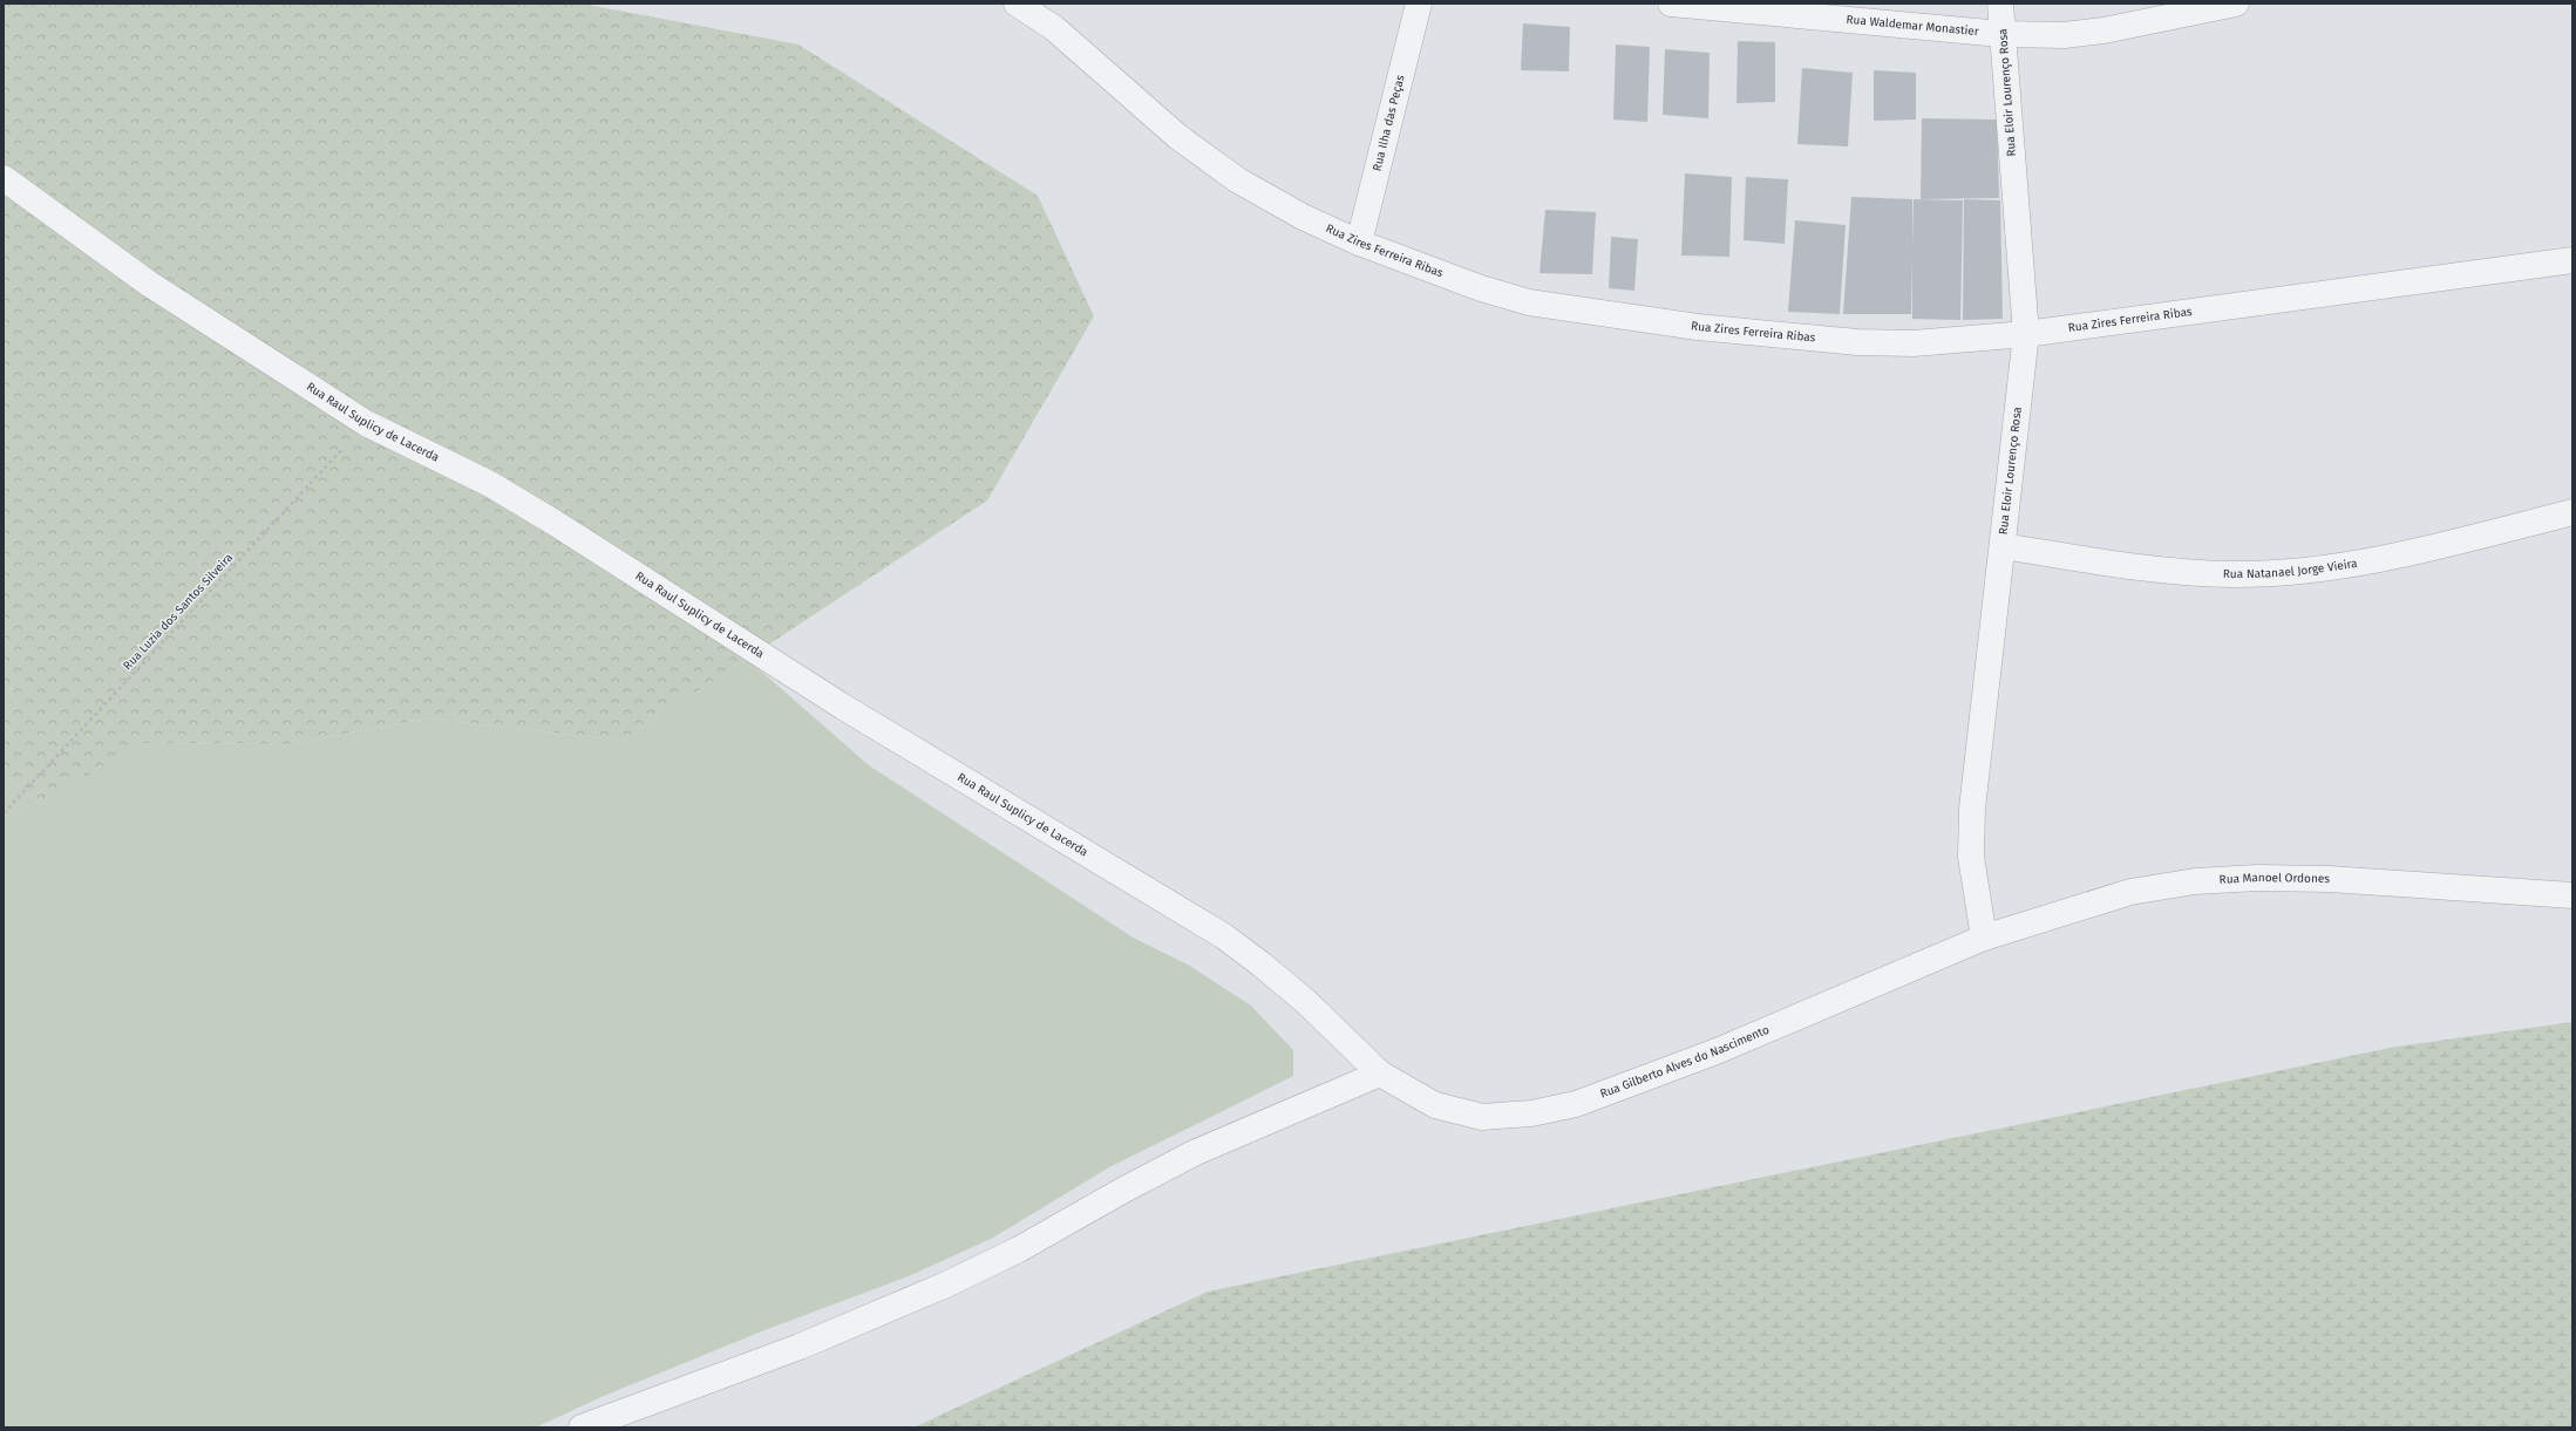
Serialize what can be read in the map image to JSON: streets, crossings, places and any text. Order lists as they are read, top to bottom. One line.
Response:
{"streets":{"street":["Rua Waldemar Monastier","Rua Eloir Lourenço Rosa","Rua Ilha das Peças","Rua Zires Ferreira Ribas","Rua Raul Suplicy de Lacerda","Rua Natanael Jorge Vieira","Rua Manoel Ordones","Rua Gilberto Alves do Nascimento"],"path":["Rua Luzia dos Santos Silveira"]},"crossings":[["Rua Waldemar Monastier","Rua Eloir Lourenço Rosa"],["Rua Eloir Lourenço Rosa","Rua Zires Ferreira Ribas"],["Rua Eloir Lourenço Rosa","Rua Natanael Jorge Vieira"],["Rua Eloir Lourenço Rosa","Rua Manoel Ordones"],["Rua Eloir Lourenço Rosa","Rua Gilberto Alves do Nascimento"],["Rua Ilha das Peças","Rua Zires Ferreira Ribas"],["Rua Raul Suplicy de Lacerda","Rua Luzia dos Santos Silveira"],["Rua Raul Suplicy de Lacerda","Rua Gilberto Alves do Nascimento"],["Rua Manoel Ordones","Rua Gilberto Alves do Nascimento"]]}
